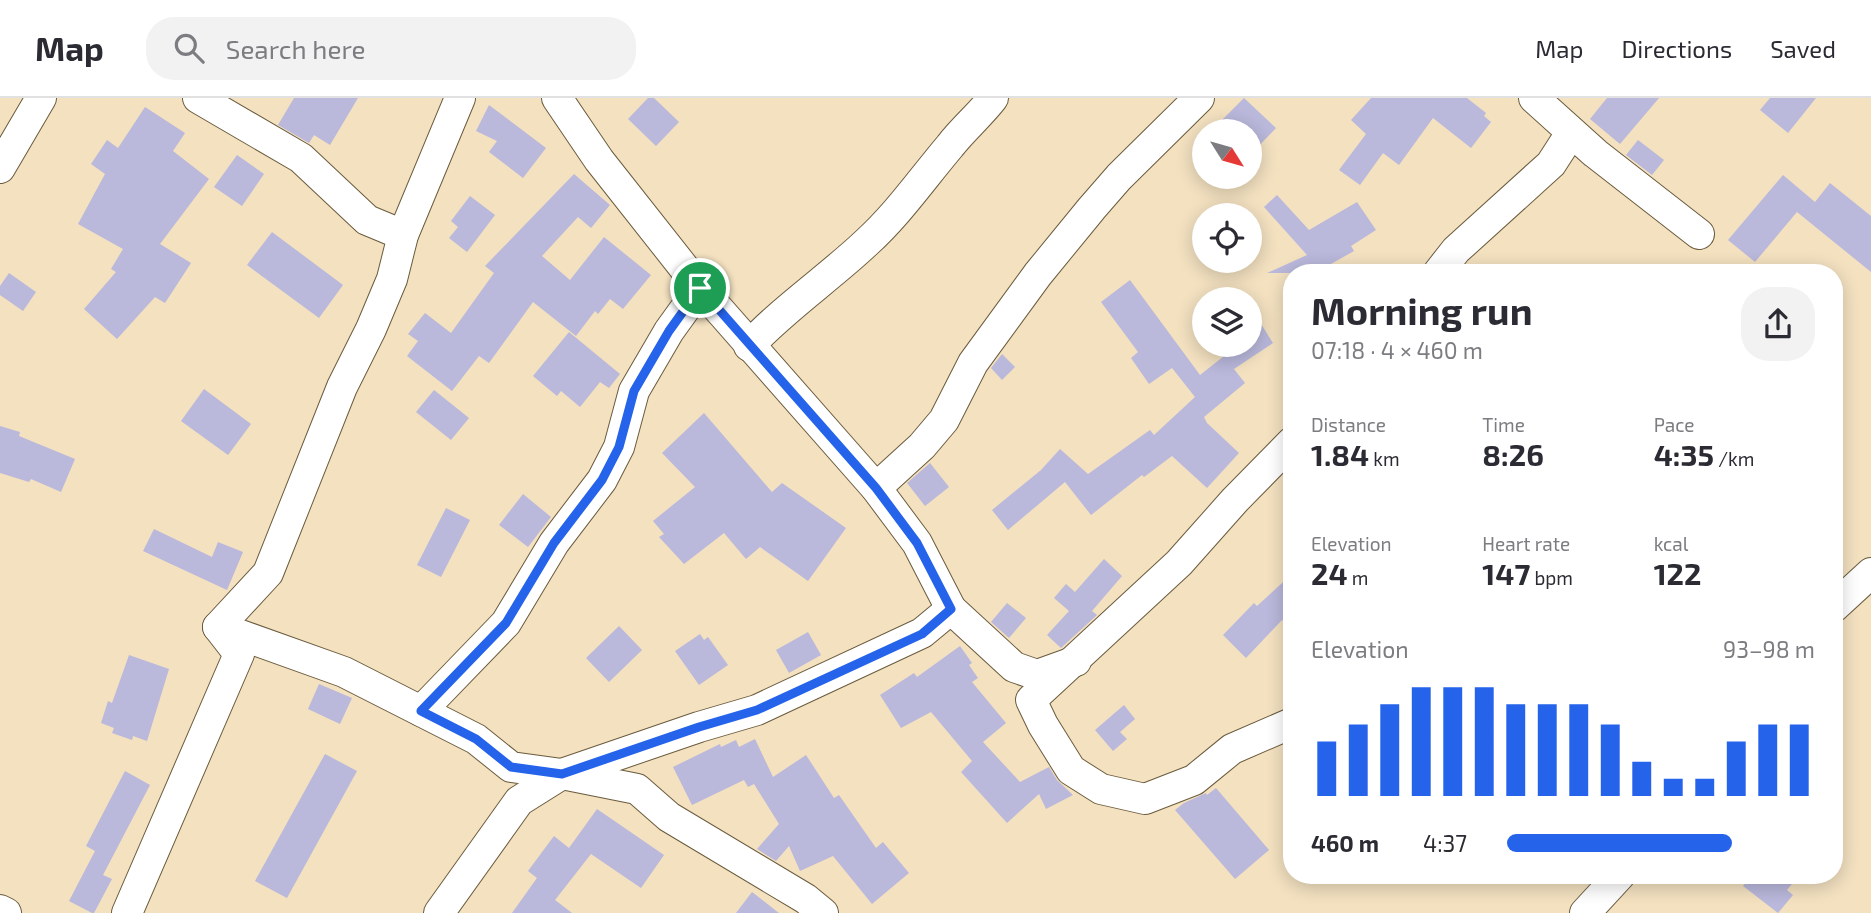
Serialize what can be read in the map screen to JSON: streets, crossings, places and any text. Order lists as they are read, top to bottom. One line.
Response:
{"north":"bottom right","page":{"header":"Map","search":"Search here","nav":["Map","Directions","Saved"],"heading":["Morning run","07:18 · 4 × 460 m"],"stats":[["Distance","1.84 km"],["Time","8:26"],["Pace","4:35 /km"],["Elevation","24 m"],["Heart rate","147 bpm"],["kcal","122"]],"chart":["Elevation","93–98 m"],"list":[{"name":"460 m","note":"4:37"}]}}
